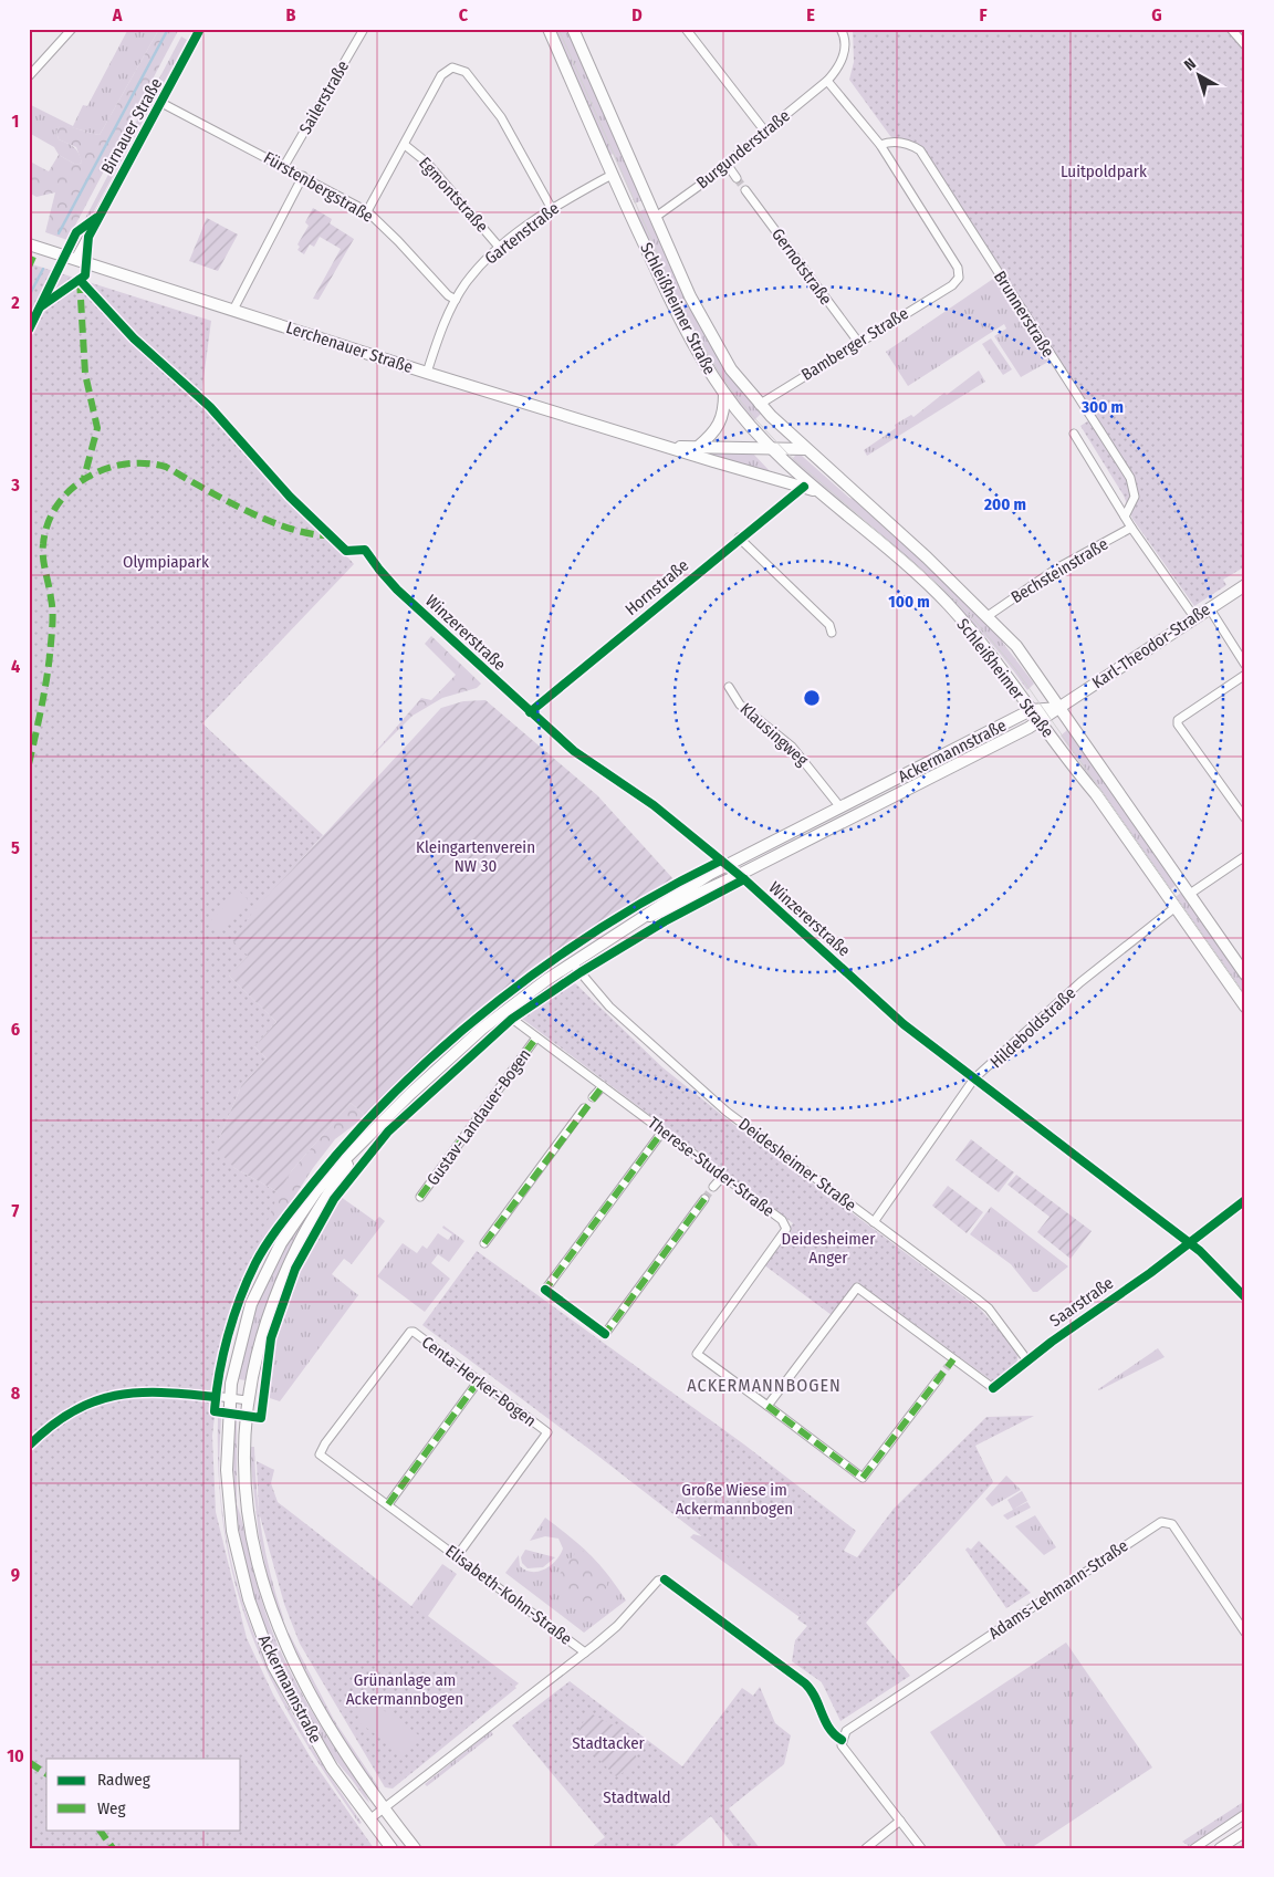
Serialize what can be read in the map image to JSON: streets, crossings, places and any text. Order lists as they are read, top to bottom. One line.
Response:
{"streets":{"main road":["Schleißheimer Straße","Lerchenauer Straße","Karl-Theodor-Straße","Ackermannstraße"],"street":["Sailerstraße","Birnauer Straße","Burgunderstraße","Fürstenbergstraße","Egmontstraße","Gartenstraße","Gernotstraße","Brunnerstraße","Bamberger Straße","Bechsteinstraße","Hornstraße","Winzererstraße","Klausingweg","Hildeboldstraße","Gustav-Landauer-Bogen","Deidesheimer Straße","Therese-Studer-Straße","Saarstraße","Centa-Herker-Bogen","Adams-Lehmann-Straße","Elisabeth-Kohn-Straße"]},"crossings":[["Sailerstraße","Fürstenbergstraße"],["Birnauer Straße","Fürstenbergstraße"],["Birnauer Straße","Lerchenauer Straße"],["Burgunderstraße","Schleißheimer Straße"],["Fürstenbergstraße","Gartenstraße"],["Egmontstraße","Gartenstraße"],["Gartenstraße","Schleißheimer Straße"],["Gartenstraße","Lerchenauer Straße"],["Gernotstraße","Bamberger Straße"],["Schleißheimer Straße","Bamberger Straße"],["Schleißheimer Straße","Lerchenauer Straße"],["Schleißheimer Straße","Bechsteinstraße"],["Schleißheimer Straße","Karl-Theodor-Straße"],["Schleißheimer Straße","Ackermannstraße"],["Schleißheimer Straße","Hildeboldstraße"],["Brunnerstraße","Bamberger Straße"],["Lerchenauer Straße","Hornstraße"],["Hornstraße","Winzererstraße"],["Winzererstraße","Ackermannstraße"],["Winzererstraße","Hildeboldstraße"],["Winzererstraße","Saarstraße"],["Karl-Theodor-Straße","Ackermannstraße"],["Klausingweg","Ackermannstraße"],["Ackermannstraße","Deidesheimer Straße"],["Ackermannstraße","Therese-Studer-Straße"],["Ackermannstraße","Elisabeth-Kohn-Straße"],["Hildeboldstraße","Deidesheimer Straße"],["Gustav-Landauer-Bogen","Therese-Studer-Straße"],["Deidesheimer Straße","Saarstraße"],["Therese-Studer-Straße","Saarstraße"],["Centa-Herker-Bogen","Elisabeth-Kohn-Straße"]],"districts":["ACKERMANNBOGEN"],"parks":["Luitpoldpark","Olympiapark","Kleingartenverein NW 30","Deidesheimer Anger","Große Wiese im Ackermannbogen","Grünanlage am Ackermannbogen","Stadtacker","Stadtwald"],"legend":["Radweg","Weg"],"north":"top left","grid":{"columns":["A","B","C","D","E","F","G"],"rows":["1","2","3","4","5","6","7","8","9","10"]},"rings":["300 m","200 m","100 m"]}
